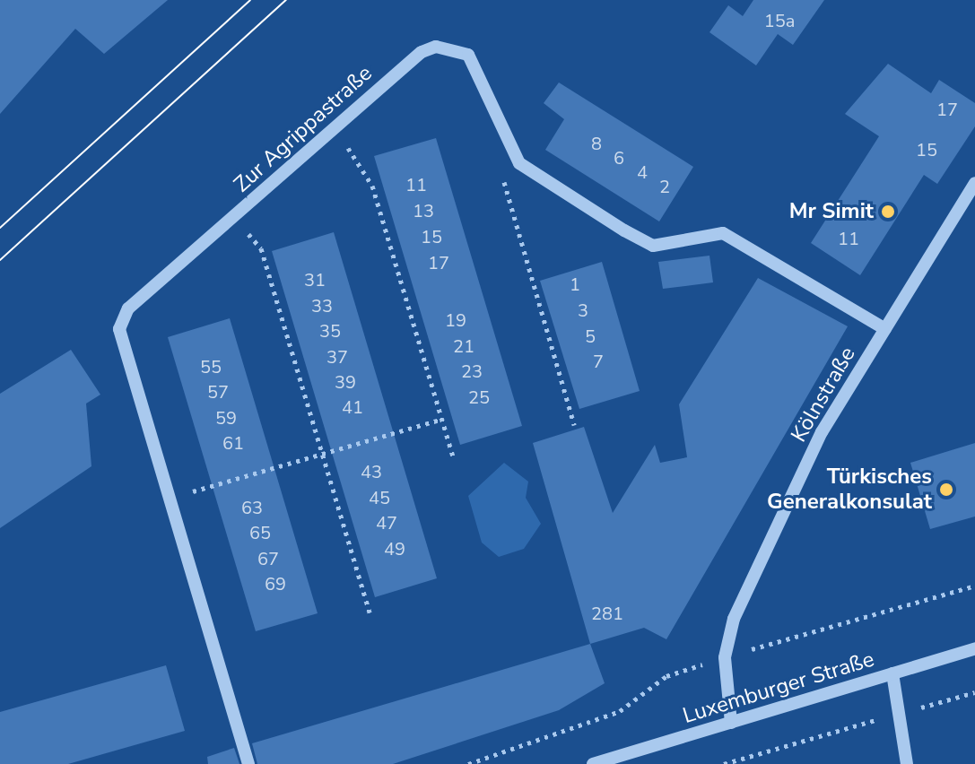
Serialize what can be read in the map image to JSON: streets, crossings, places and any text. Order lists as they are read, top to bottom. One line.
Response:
{"streets":{"street":["Zur Agrippastraße","Kölnstraße","Luxemburger Straße"]},"crossings":[["Kölnstraße","Luxemburger Straße"]],"places":["Mr Simit","Türkisches Generalkonsulat"],"house_numbers":["15a","17","8","15","6","4","11","2","13","15","11","17","31","1","33","3","19","35","5","21","37","7","55","23","39","57","25","41","59","61","43","45","63","47","65","49","67","69","281"]}
